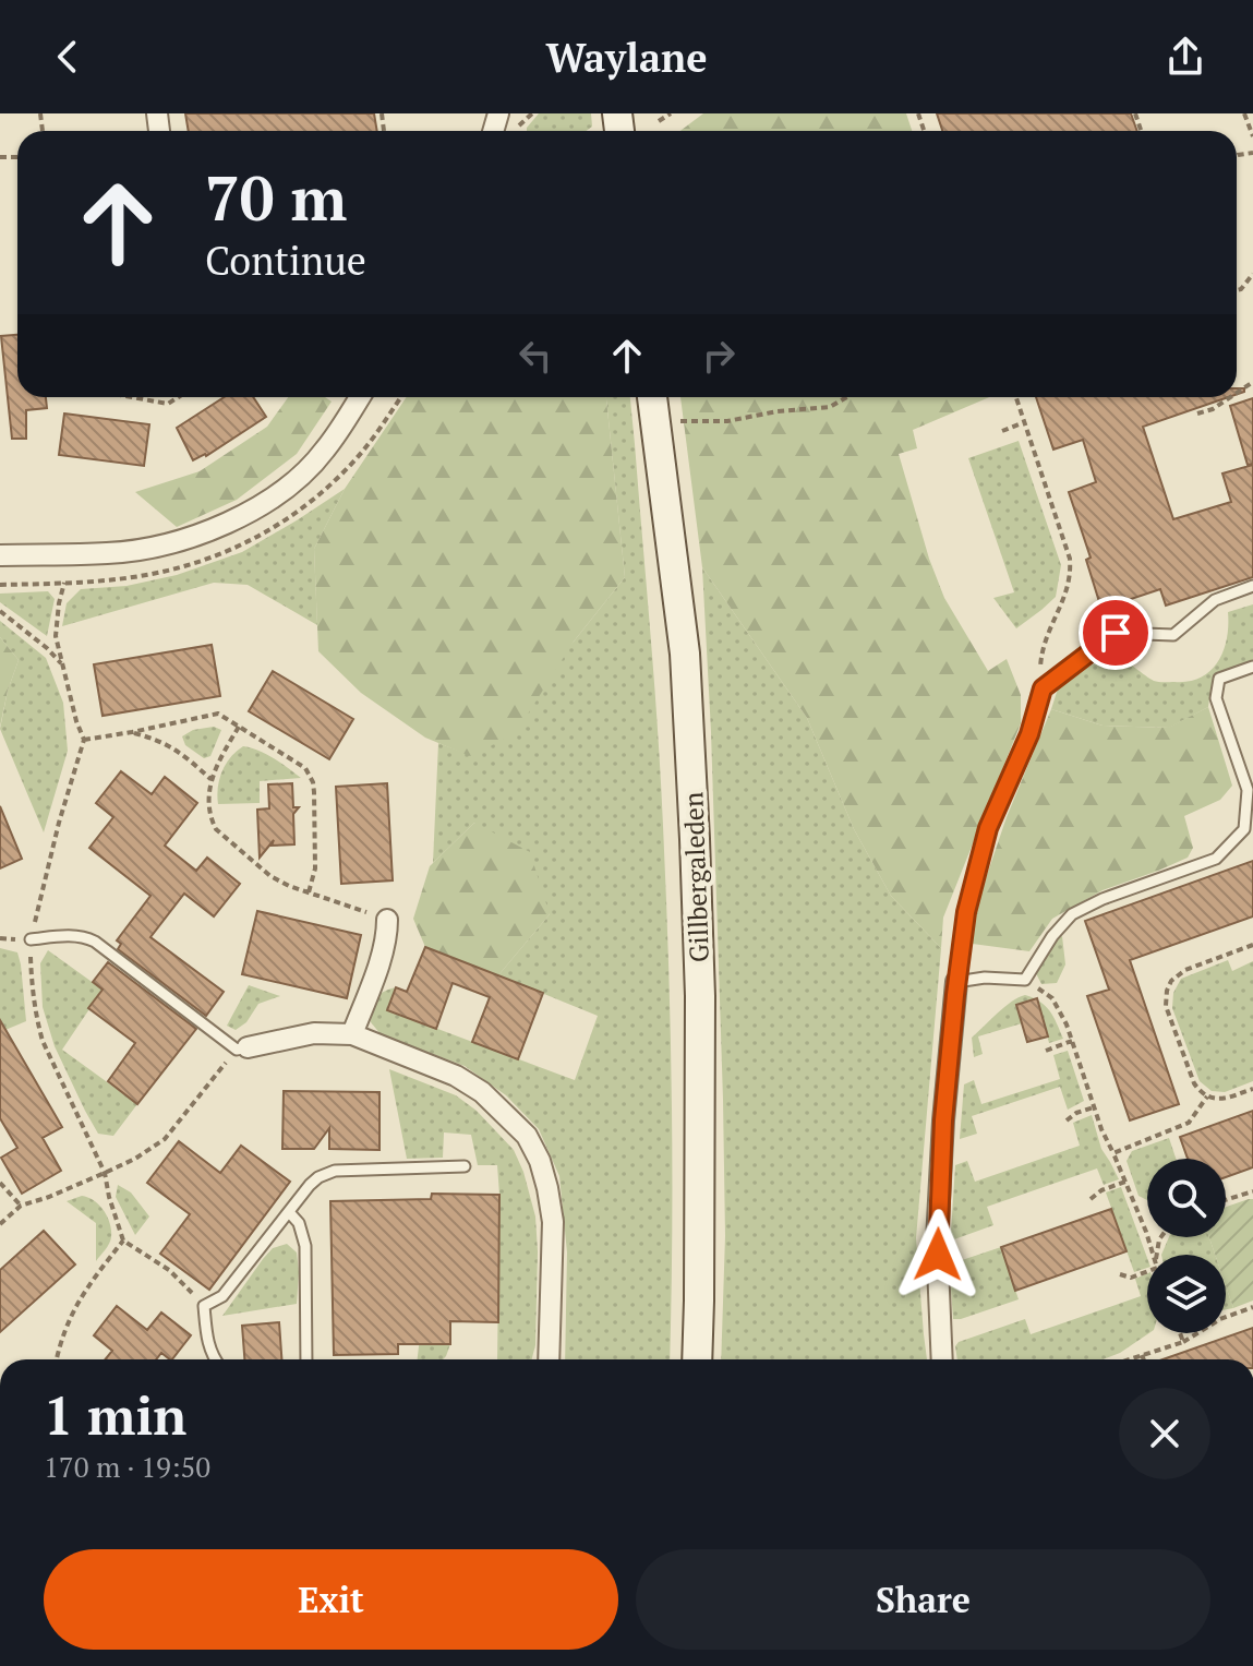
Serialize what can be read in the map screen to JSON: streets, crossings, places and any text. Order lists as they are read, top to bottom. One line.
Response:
{"streets":{"main road":["Gillbergaleden"]},"page":{"header":"Waylane","turn":["70 m","Continue"],"heading":["1 min","170 m · 19:50"],"buttons":["Exit","Share"]}}
